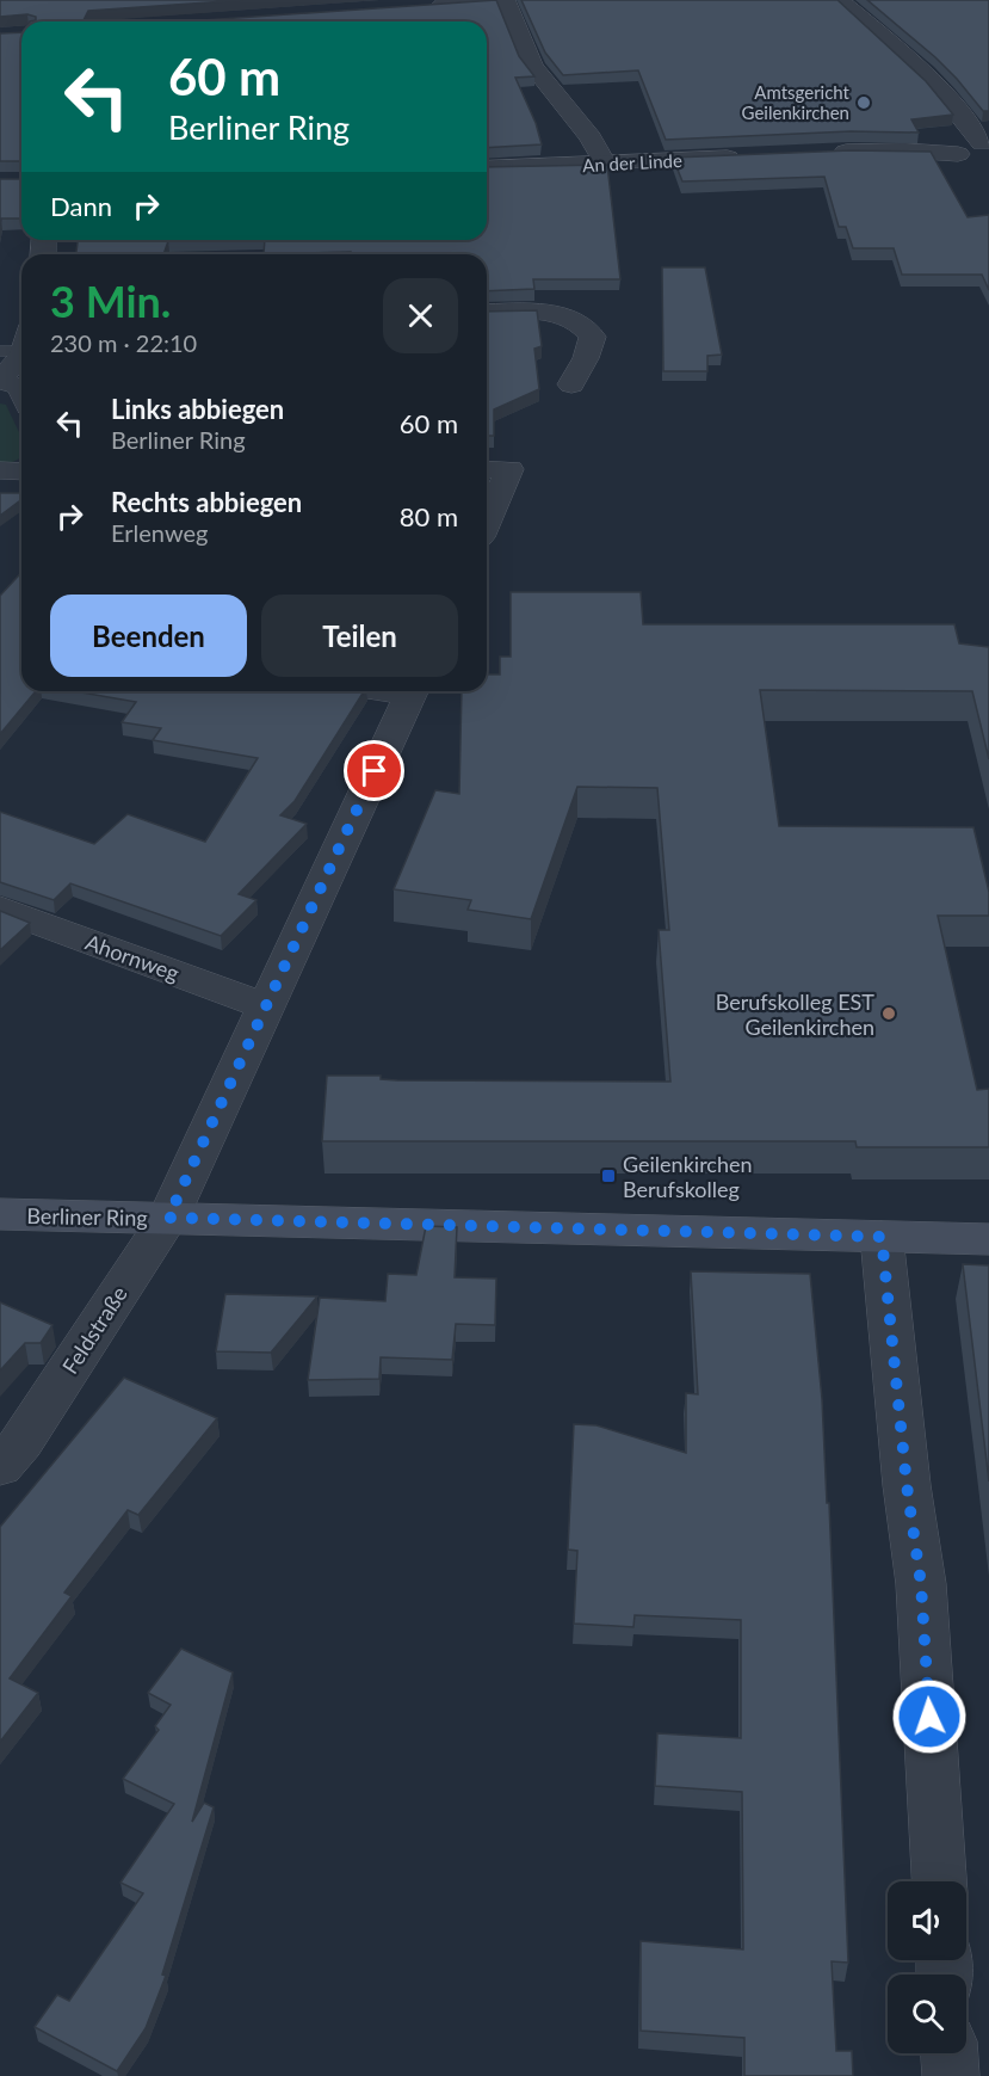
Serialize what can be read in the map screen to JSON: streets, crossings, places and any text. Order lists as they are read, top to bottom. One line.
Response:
{"streets":{"main road":["Berliner Ring"],"street":["An der Linde","Ahornweg","Feldstraße"]},"crossings":[["Ahornweg","Feldstraße"],["Berliner Ring","Feldstraße"]],"places":{"other":["Amtsgericht Geilenkirchen","Berufskolleg EST Geilenkirchen"],"transit":["Geilenkirchen Berufskolleg"]},"page":{"turn":["60 m","Berliner Ring"],"then":"Dann","heading":["3 Min.","230 m · 22:10"],"list":[{"name":"Links abbiegen","note":"Berliner Ring","value":"60 m"},{"name":"Rechts abbiegen","note":"Erlenweg","value":"80 m"}],"buttons":["Beenden","Teilen"]}}
